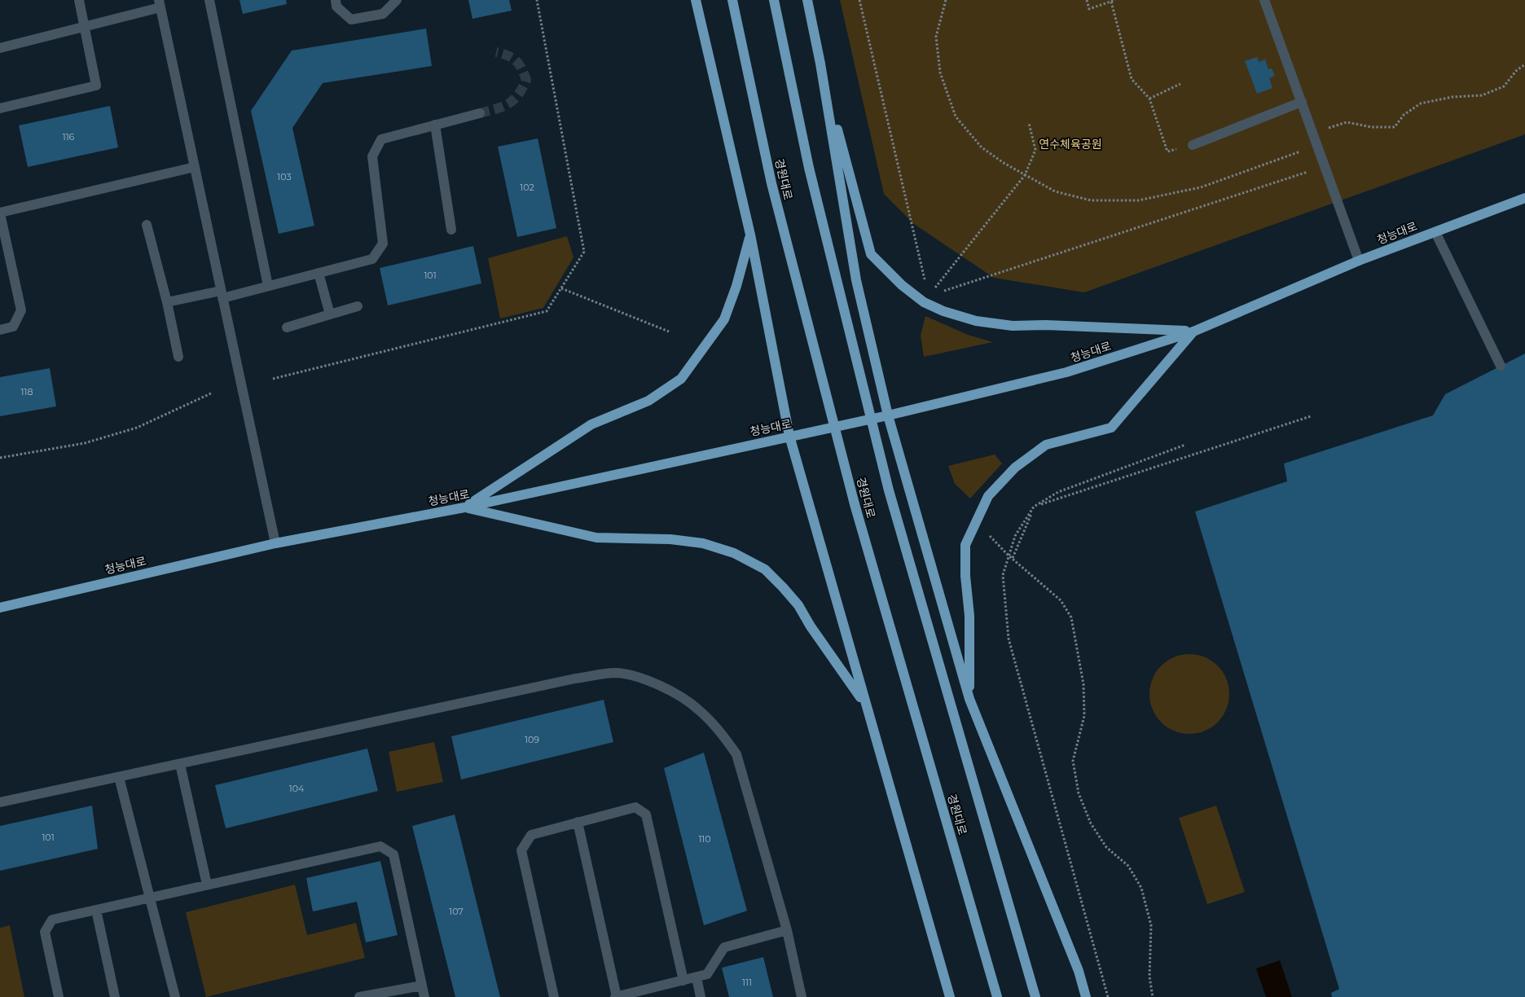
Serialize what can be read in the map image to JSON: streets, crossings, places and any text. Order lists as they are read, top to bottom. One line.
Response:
{"streets":{"main road":["경원대로","청능대로"]},"parks":["연수체육공원"],"house_numbers":["116","103","102","101","118","109","104","101","110","107","111"]}
